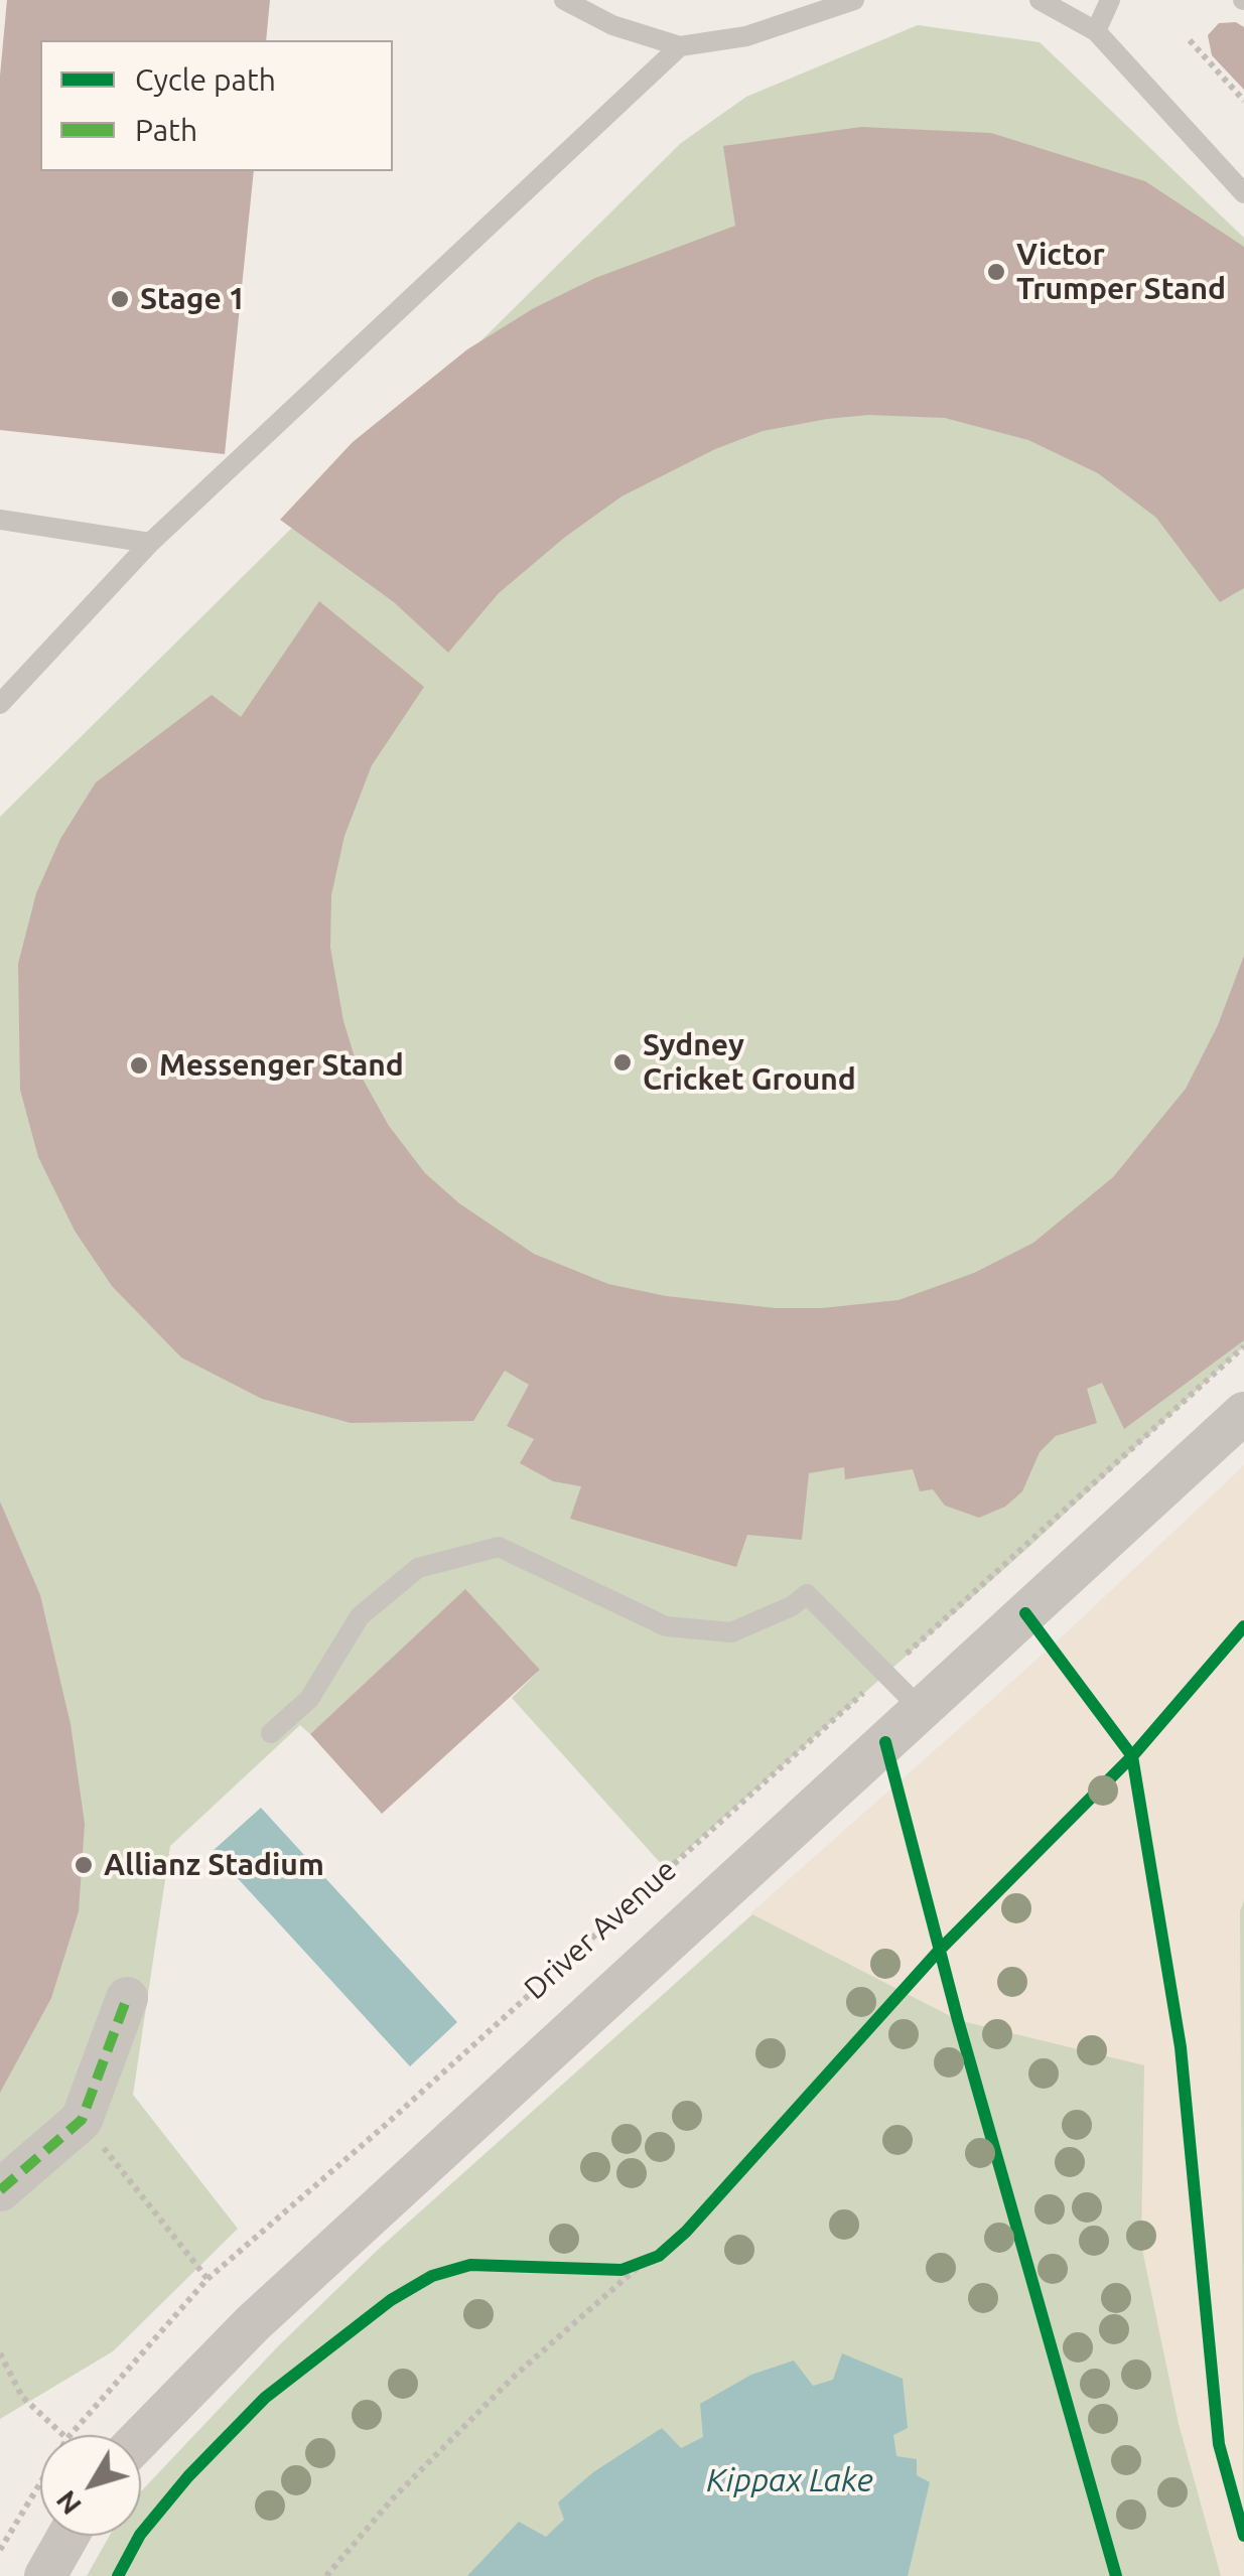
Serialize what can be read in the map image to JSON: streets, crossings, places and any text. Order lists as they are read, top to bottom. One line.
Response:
{"streets":{"street":["Driver Avenue"]},"water":["Kippax Lake"],"places":["Victor Trumper Stand","Stage 1","Sydney Cricket Ground","Messenger Stand","Allianz Stadium"],"legend":["Cycle path","Path"],"north":"bottom left"}
